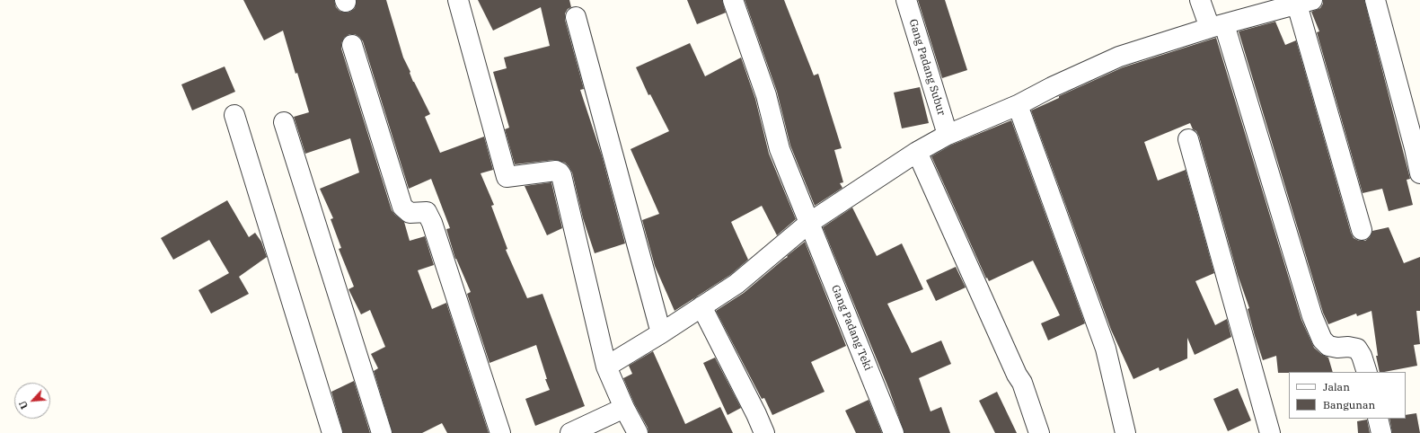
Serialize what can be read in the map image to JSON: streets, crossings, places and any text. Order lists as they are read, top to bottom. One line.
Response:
{"streets":{"street":["Gang Padang Subur","Gang Padang Teki"]},"legend":["Jalan","Bangunan"],"north":"bottom left"}
